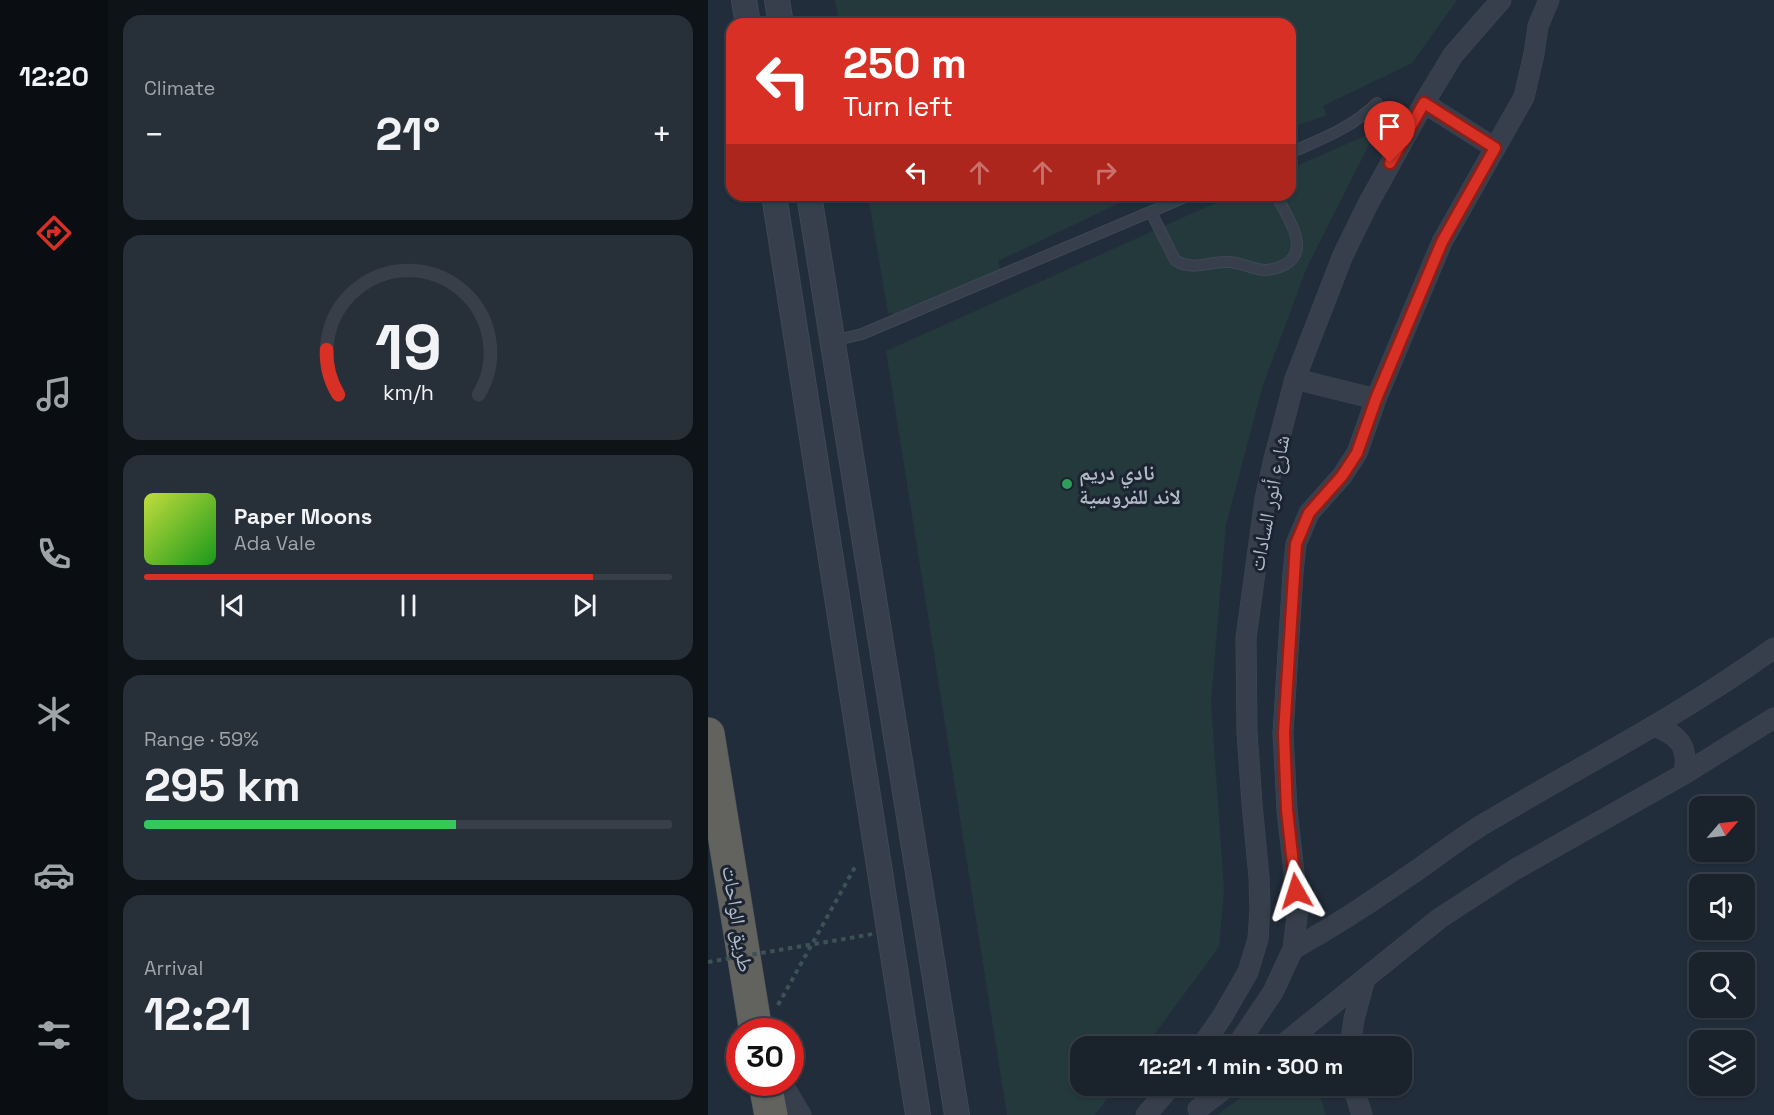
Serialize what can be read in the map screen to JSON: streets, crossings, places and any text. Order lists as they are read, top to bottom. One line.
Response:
{"streets":{"highway":["طريق الواحات"],"street":["شارع أنور السادات"]},"places":["نادي دريم لاند للفروسية"],"north":"top right","page":{"tabs":"12:20","tile":["Climate",["Range · 59%","295 km"],["Arrival","12:21"]],"turn":["250 m","Turn left"],"heat":["−","21°","+"],"song":["Paper Moons","Ada Vale"],"limit":"30","trip":"12:21 · 1 min · 300 m","gauge":["19","km/h"]}}
